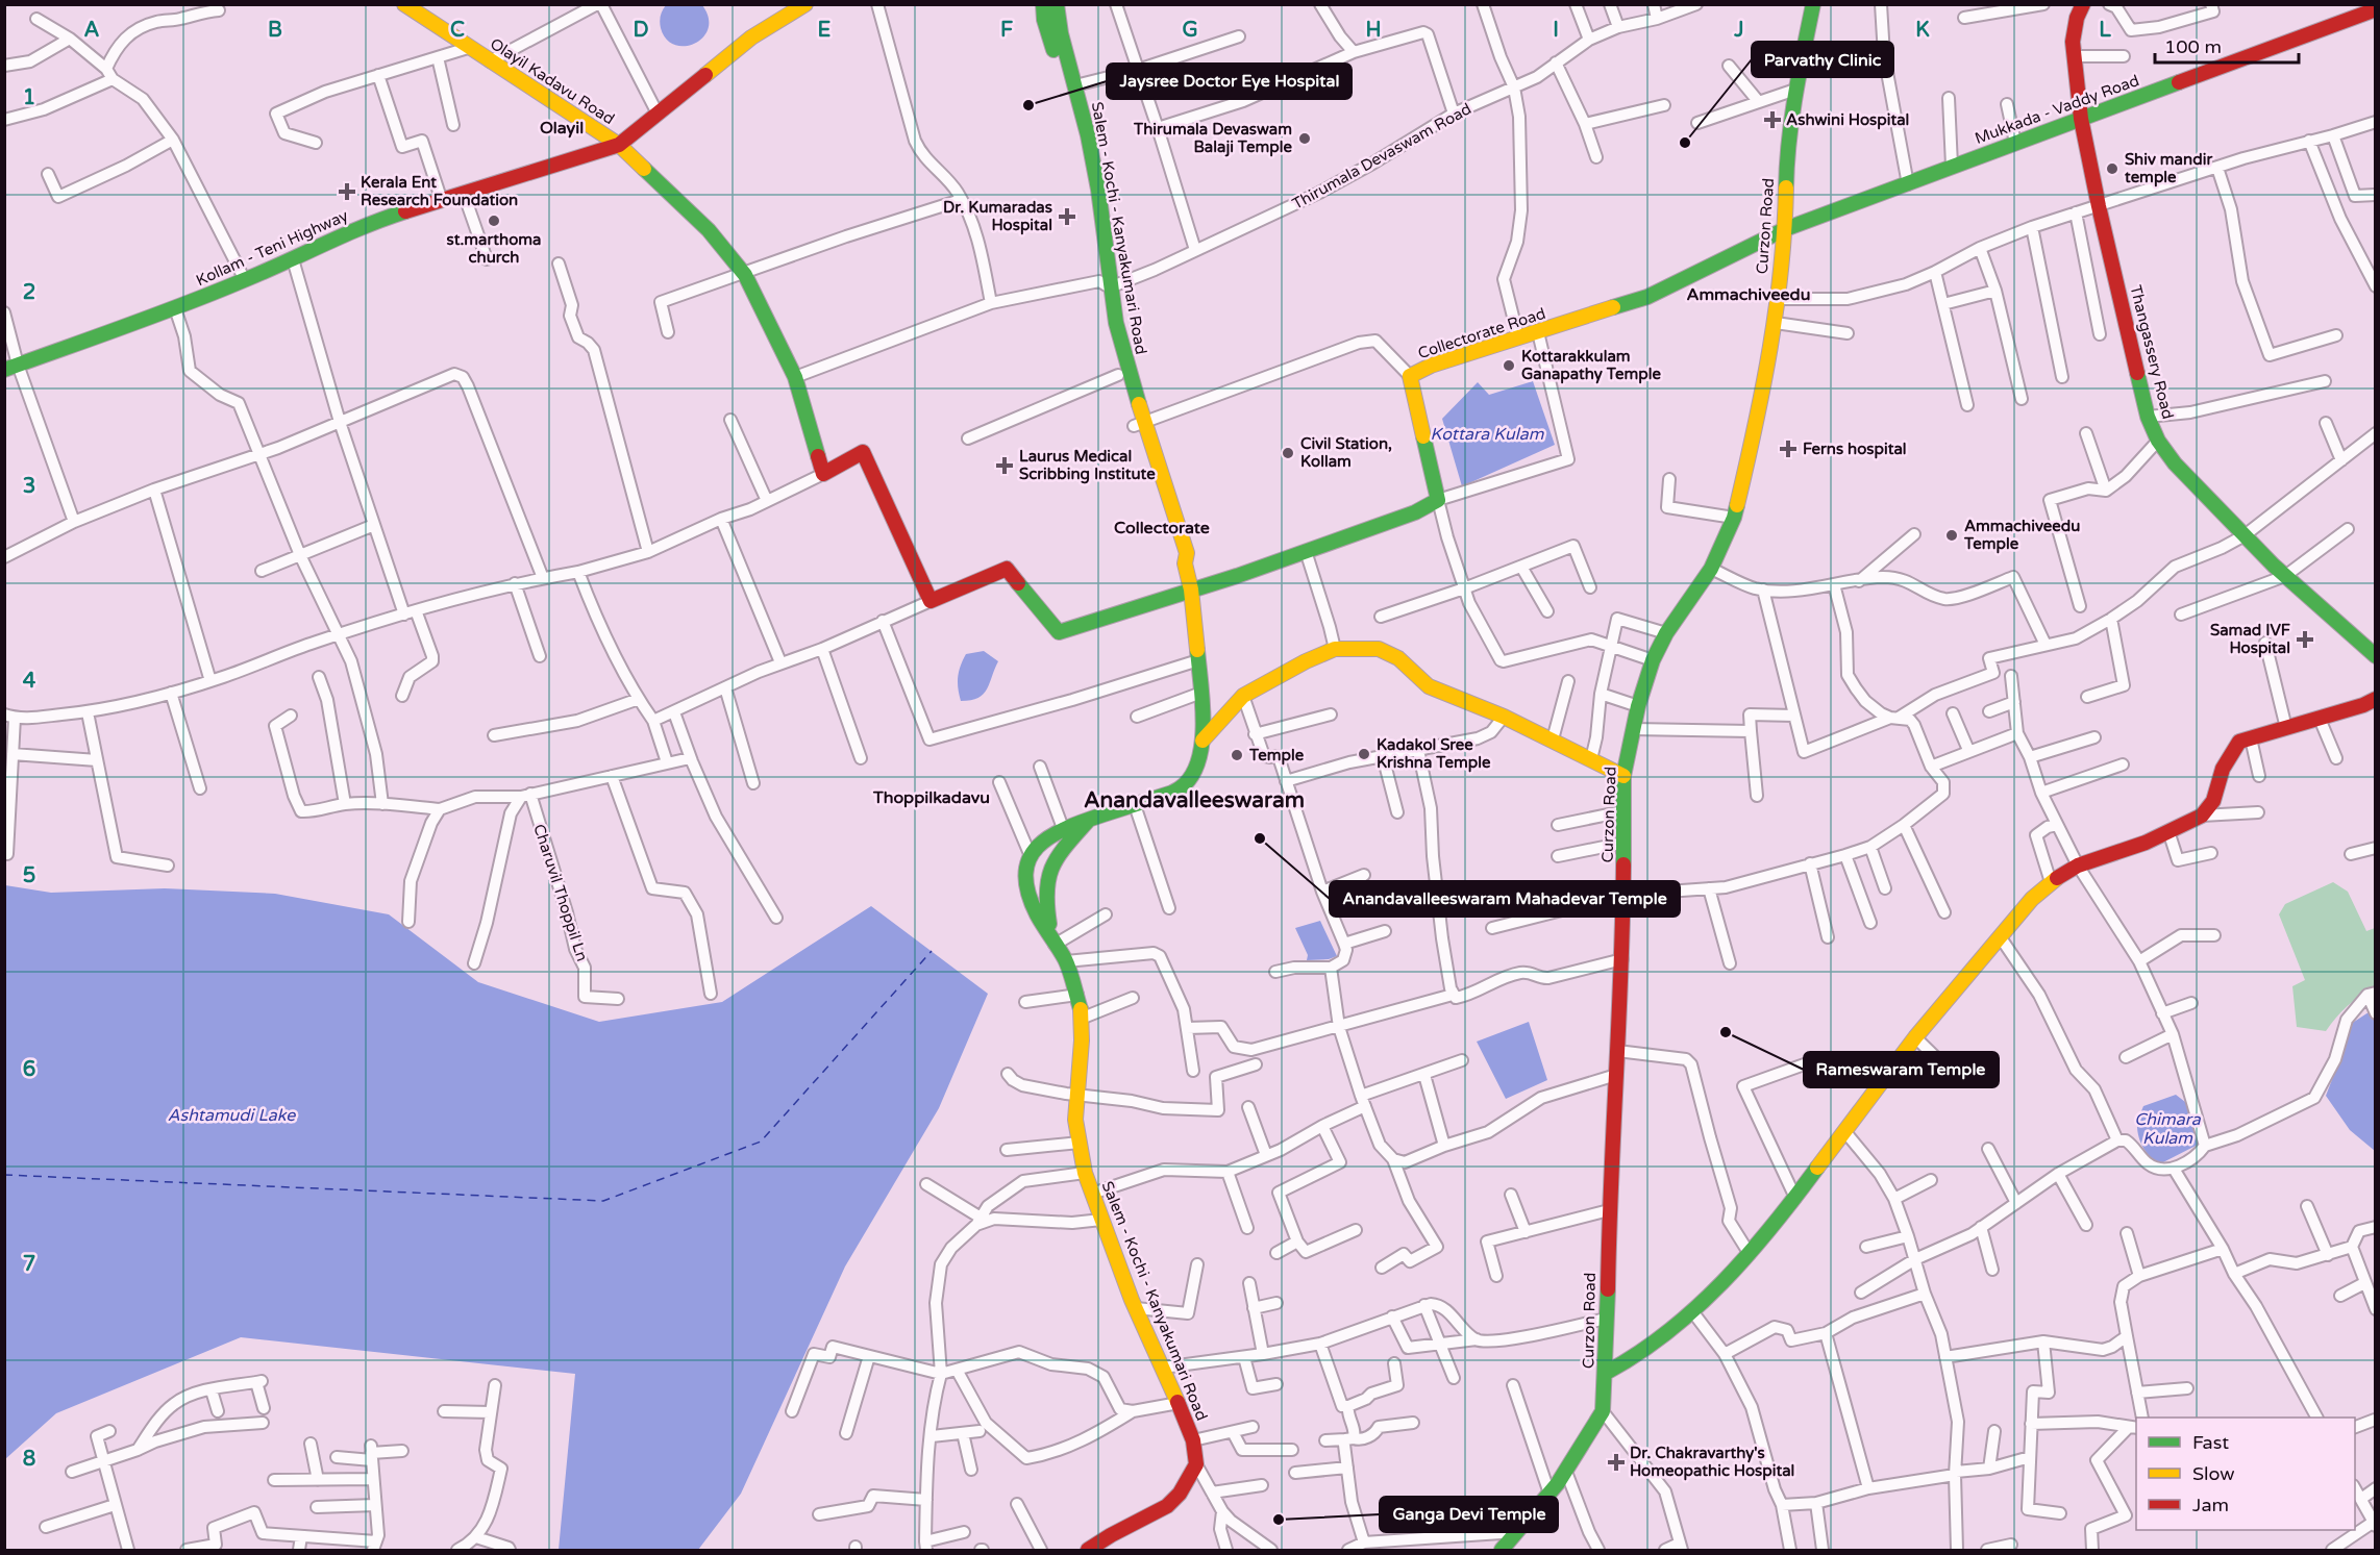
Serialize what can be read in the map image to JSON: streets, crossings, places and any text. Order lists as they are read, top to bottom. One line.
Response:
{"streets":{"main road":["Olayil Kadavu Road","Mukkada - Vaddy Road","Curzon Road","Salem - Kochi - Kanyakumari Road","Kollam - Teni Highway","Collectorate Road","Thangassery Road"],"street":["Thirumala Devaswam Road","Charuvil Thoppil Ln"]},"crossings":[["Olayil Kadavu Road","Thirumala Devaswam Road"],["Olayil Kadavu Road","Kollam - Teni Highway"],["Mukkada - Vaddy Road","Curzon Road"],["Mukkada - Vaddy Road","Collectorate Road"],["Mukkada - Vaddy Road","Thangassery Road"],["Thirumala Devaswam Road","Salem - Kochi - Kanyakumari Road"],["Curzon Road","Collectorate Road"]],"districts":["Olayil","Ammachiveedu","Collectorate","Thoppilkadavu","Anandavalleeswaram"],"water":["Kottara Kulam","Ashtamudi Lake","Chimara Kulam"],"places":{"other":["Jaysree Doctor Eye Hospital","Thirumala Devaswam Balaji Temple","Parvathy Clinic","Shiv mandir temple","st.marthoma church","Kottarakkulam Ganapathy Temple","Civil Station, Kollam","Ammachiveedu Temple","Kadakol Sree Krishna Temple","Temple","Anandavalleeswaram Mahadevar Temple","Rameswaram Temple","Ganga Devi Temple"],"health":["Ashwini Hospital","Kerala Ent Research Foundation","Dr. Kumaradas Hospital","Ferns hospital","Laurus Medical Scribbing Institute","Samad IVF Hospital","Dr. Chakravarthy's Homeopathic Hospital"]},"legend":["Fast","Slow","Jam"],"scale_bar":"100 m","grid":{"columns":["A","B","C","D","E","F","G","H","I","J","K","L"],"rows":["1","2","3","4","5","6","7","8"]}}
